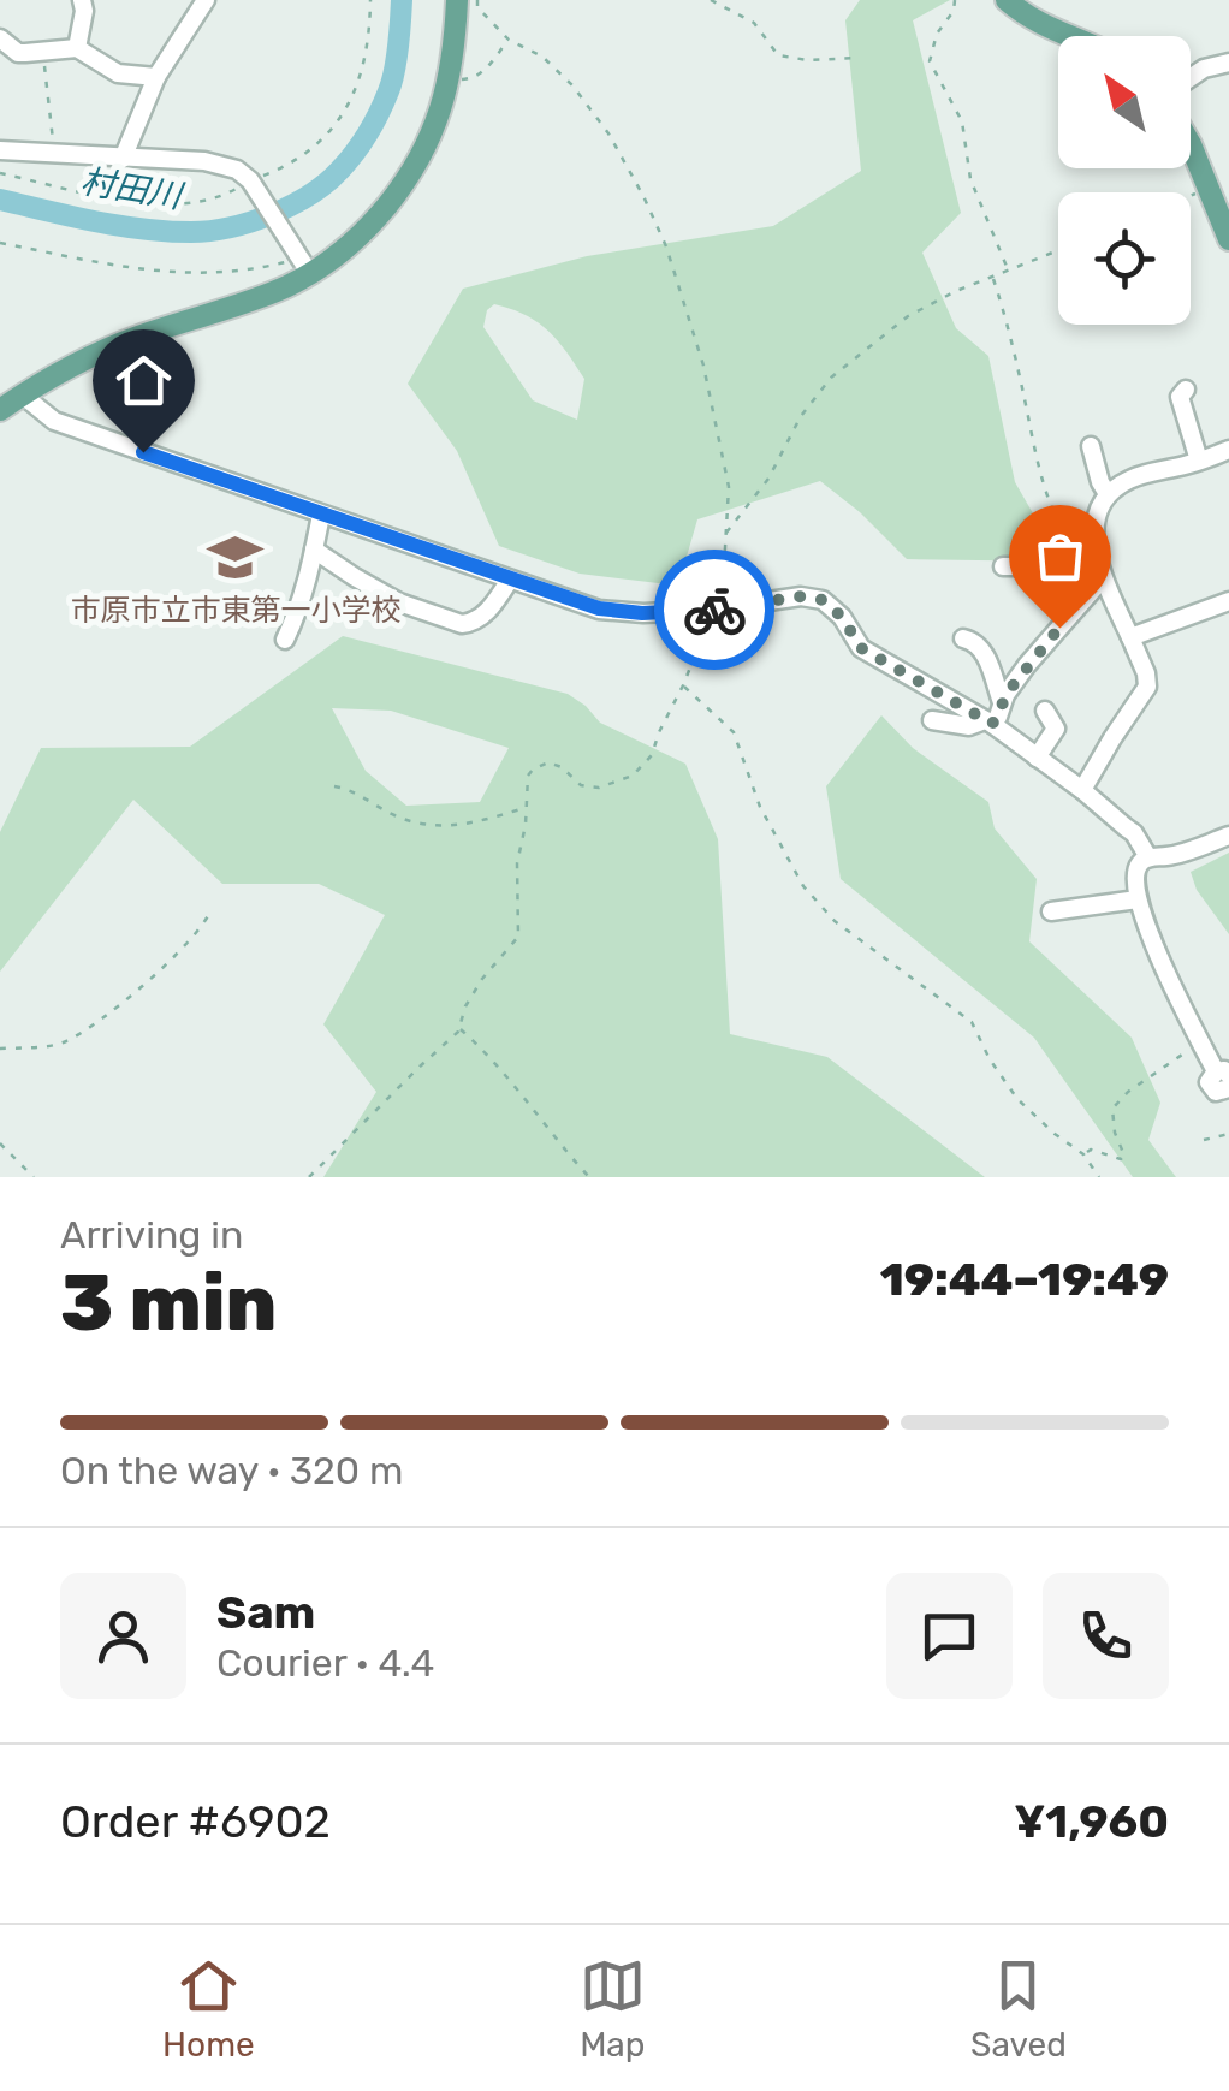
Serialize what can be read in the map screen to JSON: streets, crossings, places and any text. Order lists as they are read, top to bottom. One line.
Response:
{"water":["村田川"],"places":{"school or university":["市原市立市東第一小学校"]},"north":"top left","page":{"heading":["3 min","Arriving in","19:44–19:49"],"panel":["Sam","Courier · 4.4","Order #6902","¥1,960"],"bar":"On the way · 320 m","tabs":["Home","Map","Saved"]}}
